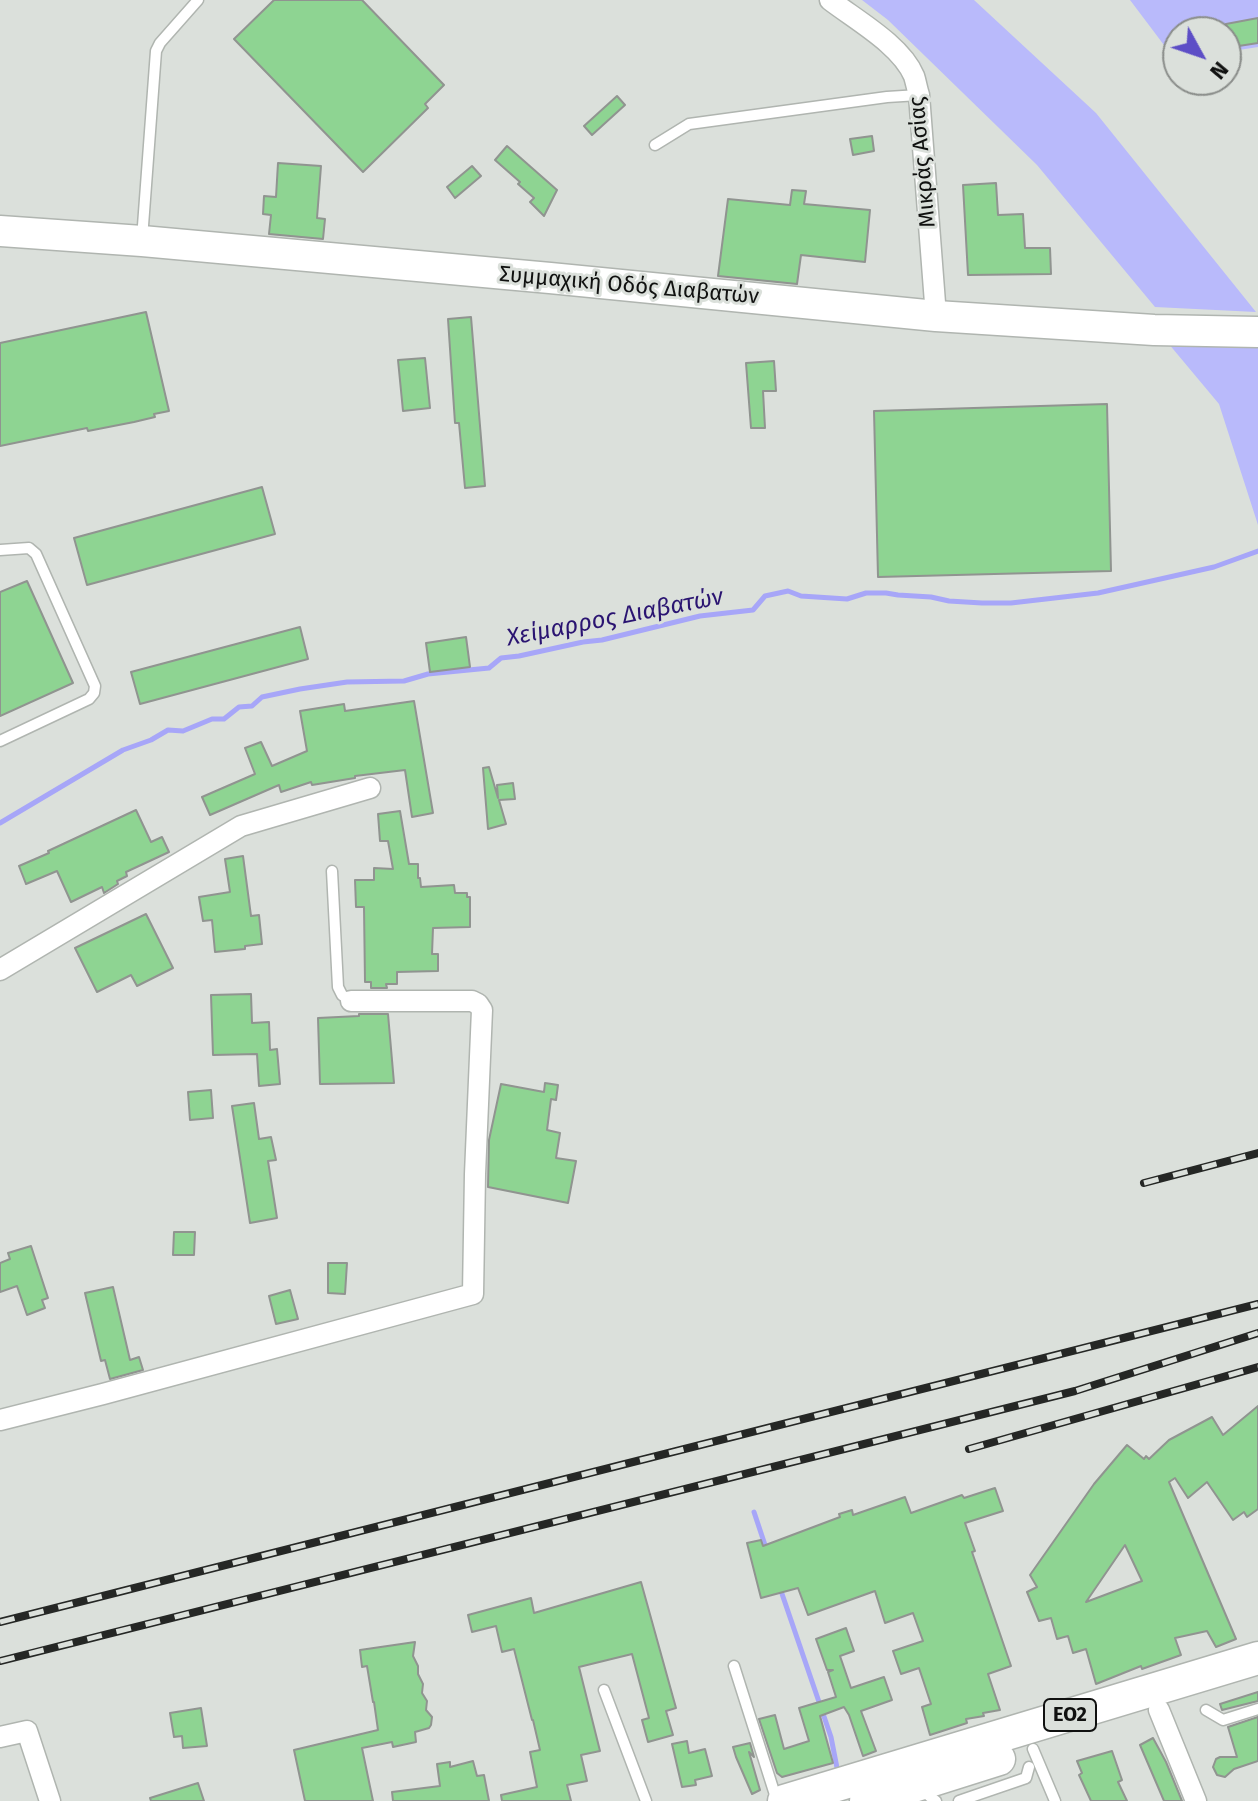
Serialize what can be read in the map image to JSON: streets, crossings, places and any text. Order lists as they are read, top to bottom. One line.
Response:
{"streets":{"main road":["ΕΟ2"],"street":["Μικράς Ασίας","Συμμαχική Οδός Διαβατών"]},"crossings":[["Μικράς Ασίας","Συμμαχική Οδός Διαβατών"]],"water":["Χείμαρρος Διαβατών"],"north":"bottom right"}
